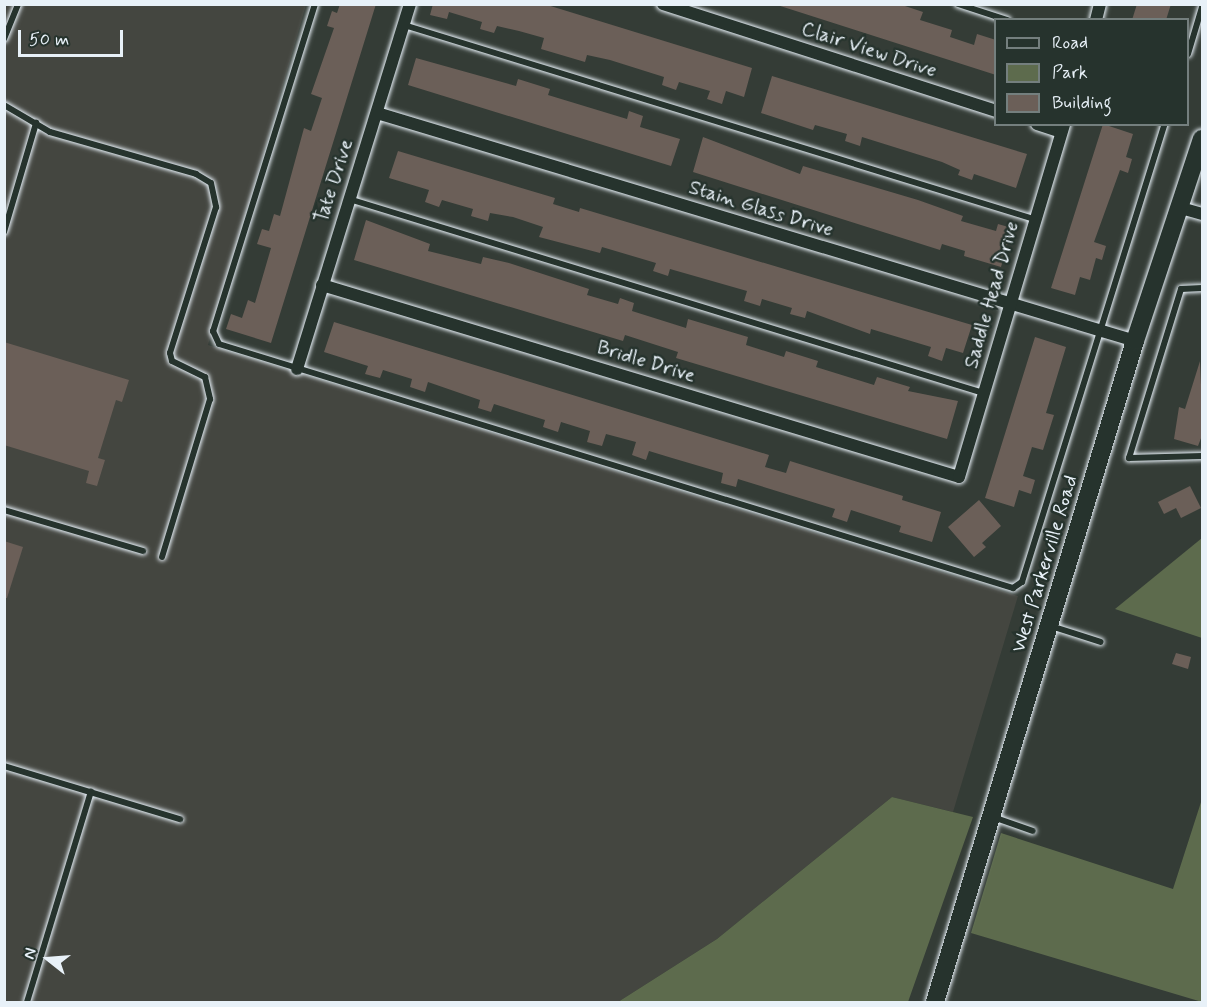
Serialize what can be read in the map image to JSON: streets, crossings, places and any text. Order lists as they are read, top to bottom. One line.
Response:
{"streets":{"main road":["West Parkerville Road"],"street":["Clair View Drive","Tate Drive","Stain Glass Drive","Saddle Head Drive","Bridle Drive"]},"crossings":[["Tate Drive","Stain Glass Drive"],["Tate Drive","Bridle Drive"],["Stain Glass Drive","Saddle Head Drive"],["Stain Glass Drive","West Parkerville Road"],["Saddle Head Drive","Bridle Drive"]],"legend":["Road","Park","Building"],"scale_bar":"50 m","north":"left"}
